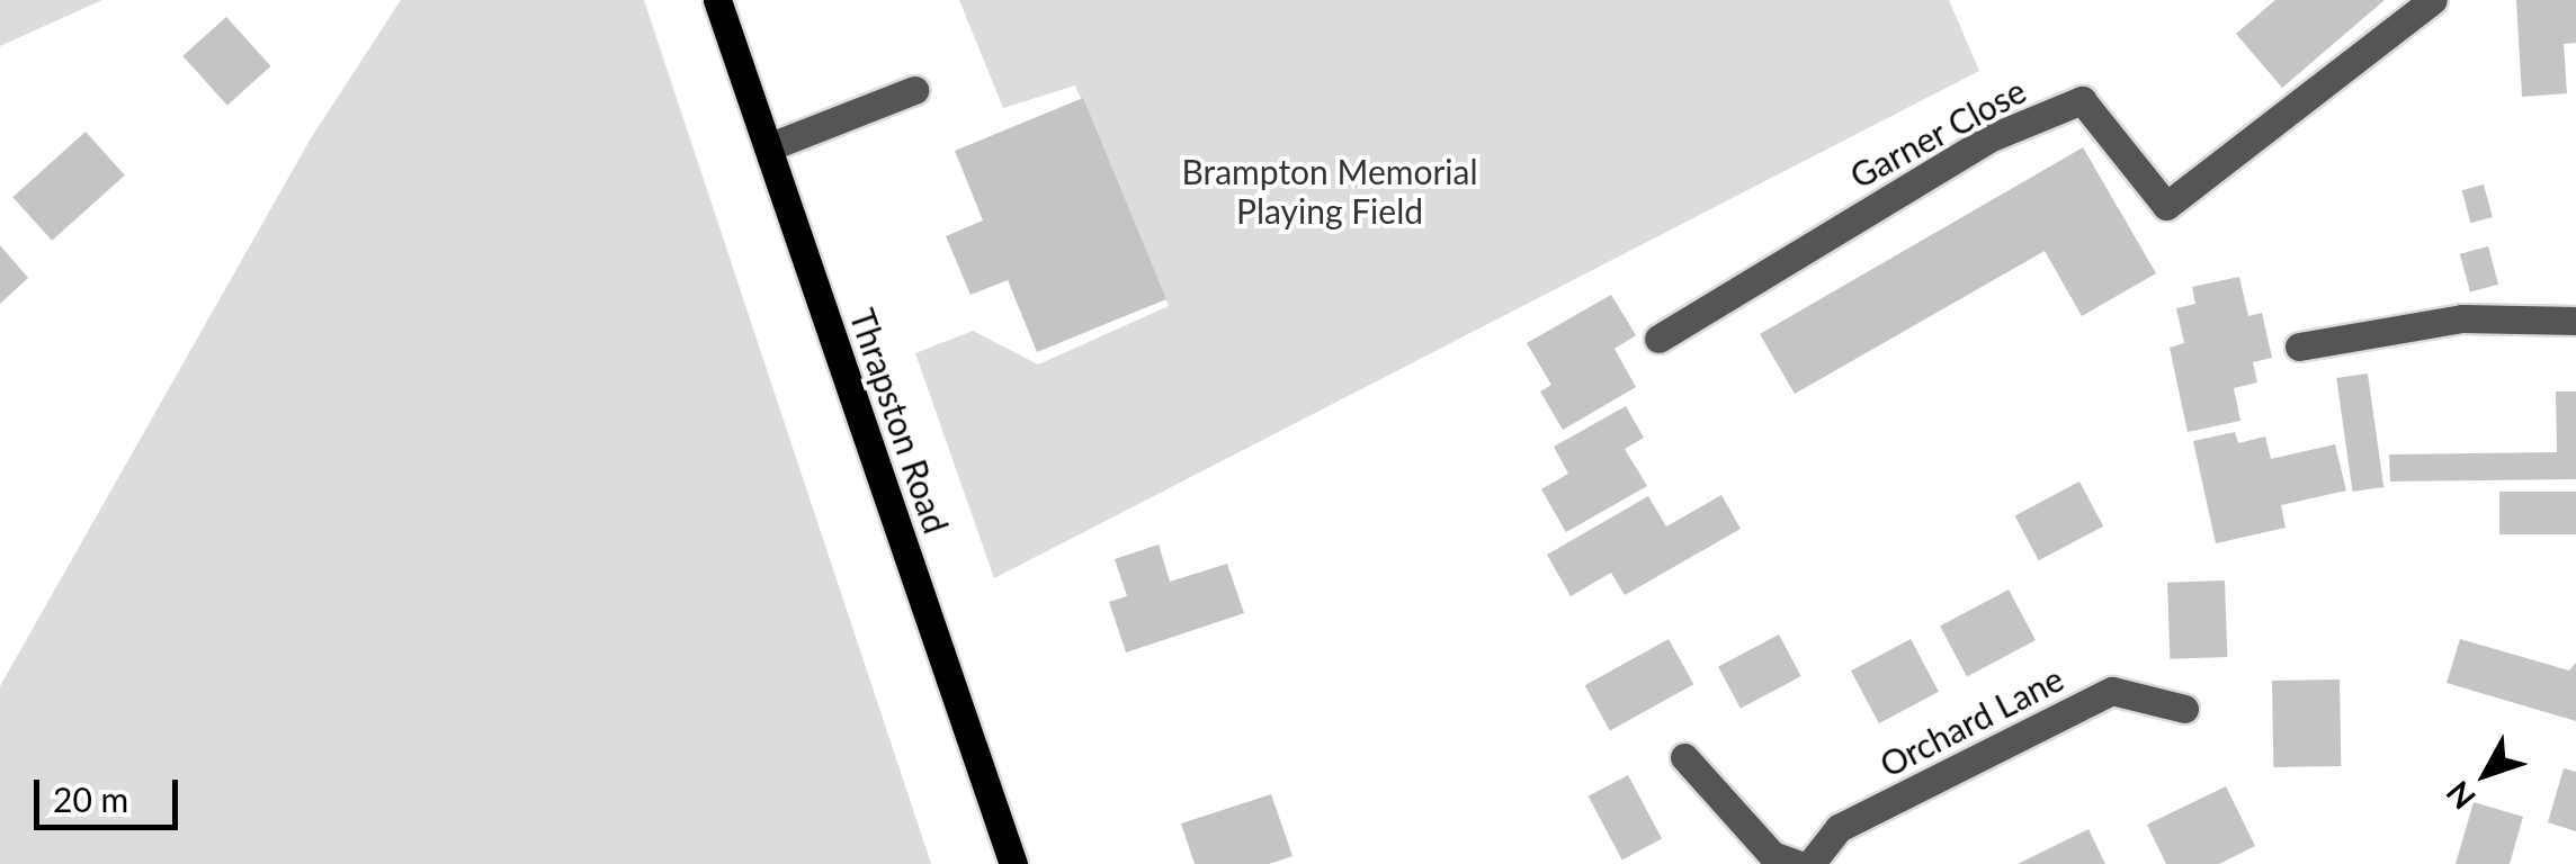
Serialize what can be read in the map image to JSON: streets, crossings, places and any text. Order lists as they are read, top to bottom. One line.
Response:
{"streets":{"main road":["Thrapston Road"],"street":["Garner Close","Orchard Lane"]},"parks":["Brampton Memorial Playing Field"],"scale_bar":"20 m","north":"bottom left"}
